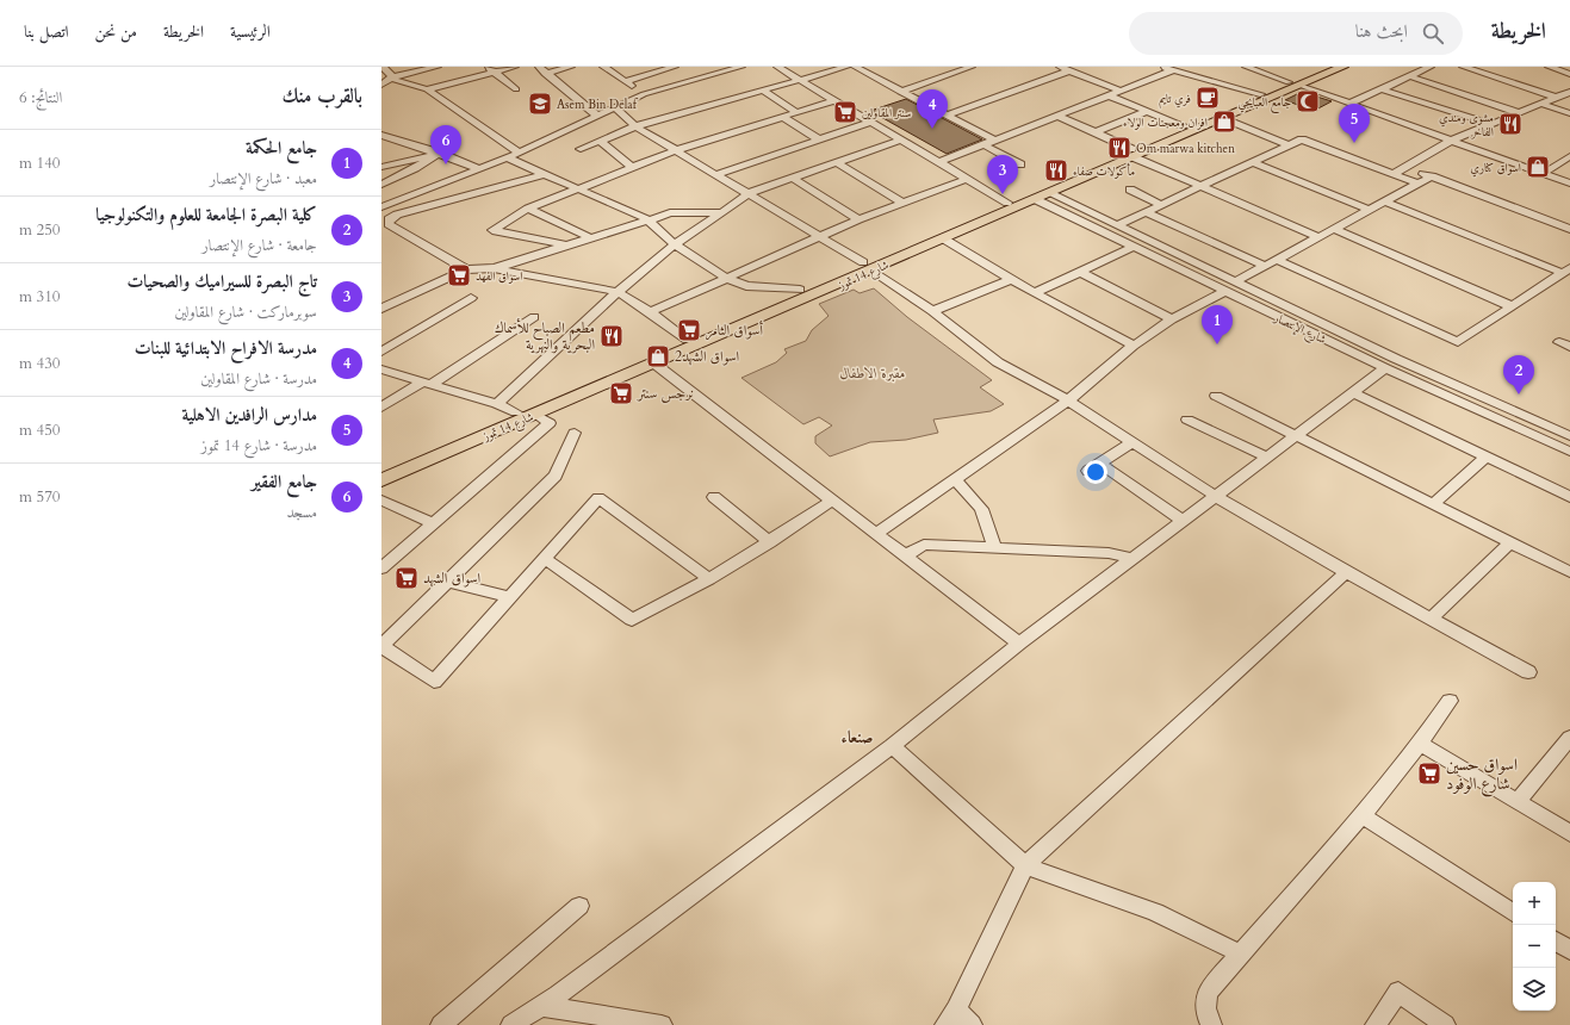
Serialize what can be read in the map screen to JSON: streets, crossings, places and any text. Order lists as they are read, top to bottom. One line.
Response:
{"streets":{"main road":["شارع 14 تموز"],"street":["شارع الإنتصار"]},"crossings":[["شارع 14 تموز","شارع الإنتصار"]],"districts":["صنعاء"],"parks":["مقبرة الاطفال"],"places":{"cafe":["فري تايم"],"mosque":["جامع العبايجي"],"school or university":["Asem Bin Delaf"],"supermarket":["سنتر المقاولين","اسواق الفهد","أسواق الثامر","نرجس سنتر","اسواق الشهد","اسواق حسين شارع الوفود"],"shop":["افران ومعجنات الولاء","اسواق كناري","اسواق الشهد2"],"restaurant":["مشوى ومندي الفاخر","Om marwa kitchen","مأكولات صفاء","مطعم الصباح للأسماك البحرية والنهرية"]},"page":{"header":"الخريطة","search":"ابحث هنا","nav":["الرئيسية","الخريطة","من نحن","اتصل بنا"],"heading":["بالقرب منك","النتائج: 6"],"pins":["4","5","6","3","1","2"],"list":[{"mark":"1","name":"جامع الحكمة","note":"معبد · شارع الإنتصار","value":"140 m"},{"mark":"2","name":"كلية البصرة الجامعة للعلوم والتكنولوجيا","note":"جامعة · شارع الإنتصار","value":"250 m"},{"mark":"3","name":"تاج البصرة للسيراميك والصحيات","note":"سوبرماركت · شارع المقاولين","value":"310 m"},{"mark":"4","name":"مدرسة اﻻفراح اﻻبتدائية للبنات","note":"مدرسة · شارع المقاولين","value":"430 m"},{"mark":"5","name":"مدارس الرافدين اﻻهلية","note":"مدرسة · شارع 14 تموز","value":"450 m"},{"mark":"6","name":"جامع الفقير","note":"مسجد","value":"570 m"}],"map_buttons":["+","−"]}}
